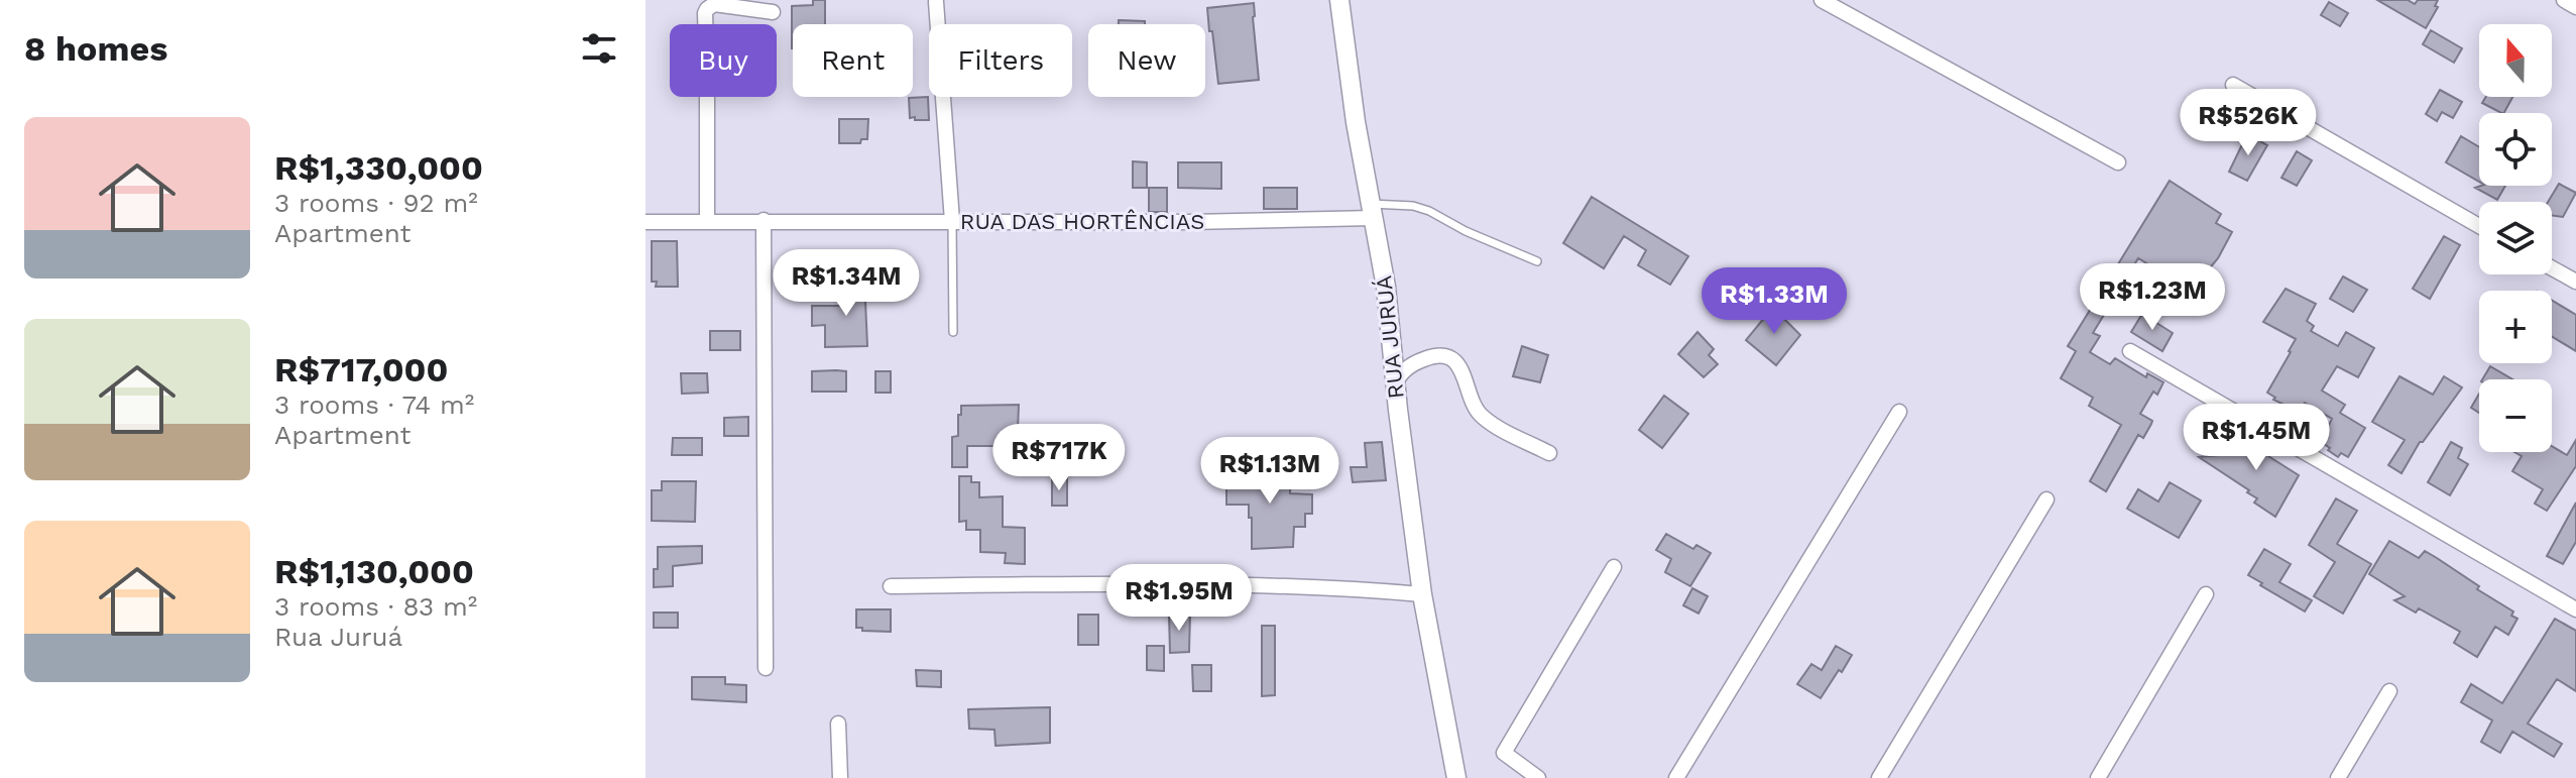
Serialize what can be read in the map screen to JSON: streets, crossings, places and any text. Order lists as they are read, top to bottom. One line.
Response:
{"streets":{"street":["RUA DAS HORTÊNCIAS","RUA JURUÁ"]},"crossings":[["RUA DAS HORTÊNCIAS","RUA JURUÁ"]],"north":"top","page":{"heading":"8 homes","map_buttons":["+","−"],"chip":["Buy","Rent","Filters","New"],"price":["R$526K","R$1.34M","R$1.23M","R$1.33M","R$1.45M","R$717K","R$1.13M","R$1.95M"],"list":[{"name":"R$1,330,000","note":"3 rooms · 92 m² · Apartment"},{"name":"R$717,000","note":"3 rooms · 74 m² · Apartment"},{"name":"R$1,130,000","note":"3 rooms · 83 m² · Rua Juruá"}]}}
